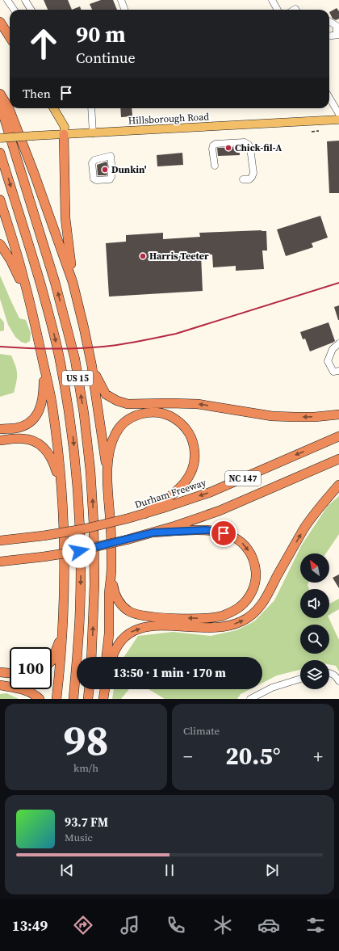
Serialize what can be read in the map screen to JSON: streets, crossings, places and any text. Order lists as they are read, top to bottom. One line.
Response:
{"streets":{"highway":["US 15","NC 147","Durham Freeway"],"main road":["Hillsborough Road"]},"places":["Chick-fil-A","Dunkin'","Harris Teeter"],"north":"top left","page":{"turn":["90 m","Continue"],"then":"Then","limit":"100","trip":"13:50 · 1 min · 170 m","tile":[["98","km/h"],"Climate"],"heat":["−","20.5°","+"],"song":["93.7 FM","Music"],"tabs":"13:49"}}
